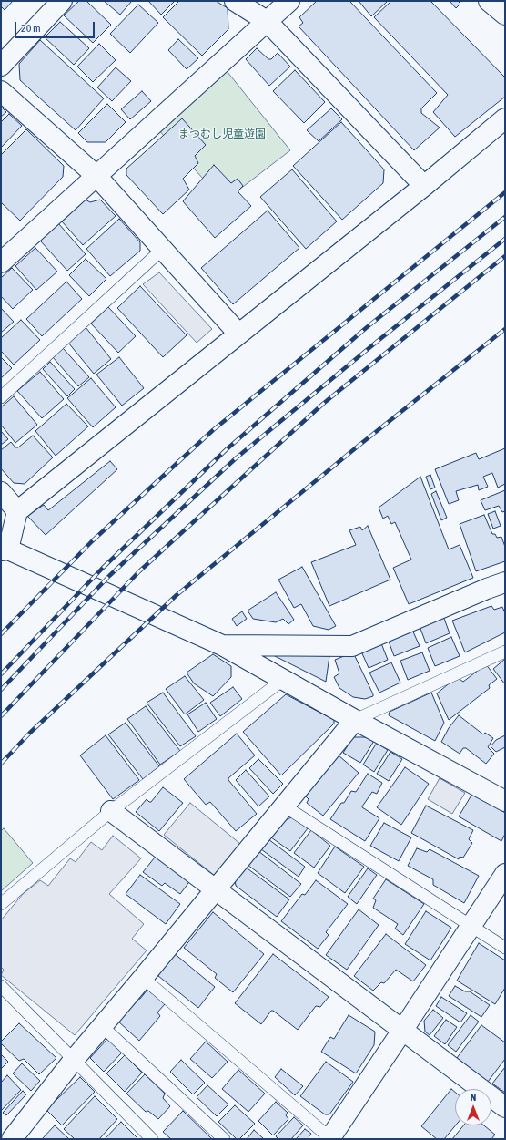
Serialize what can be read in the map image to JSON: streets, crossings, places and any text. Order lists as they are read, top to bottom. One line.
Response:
{"parks":["まつむし児童遊園"],"scale_bar":"20 m","north":"top"}
